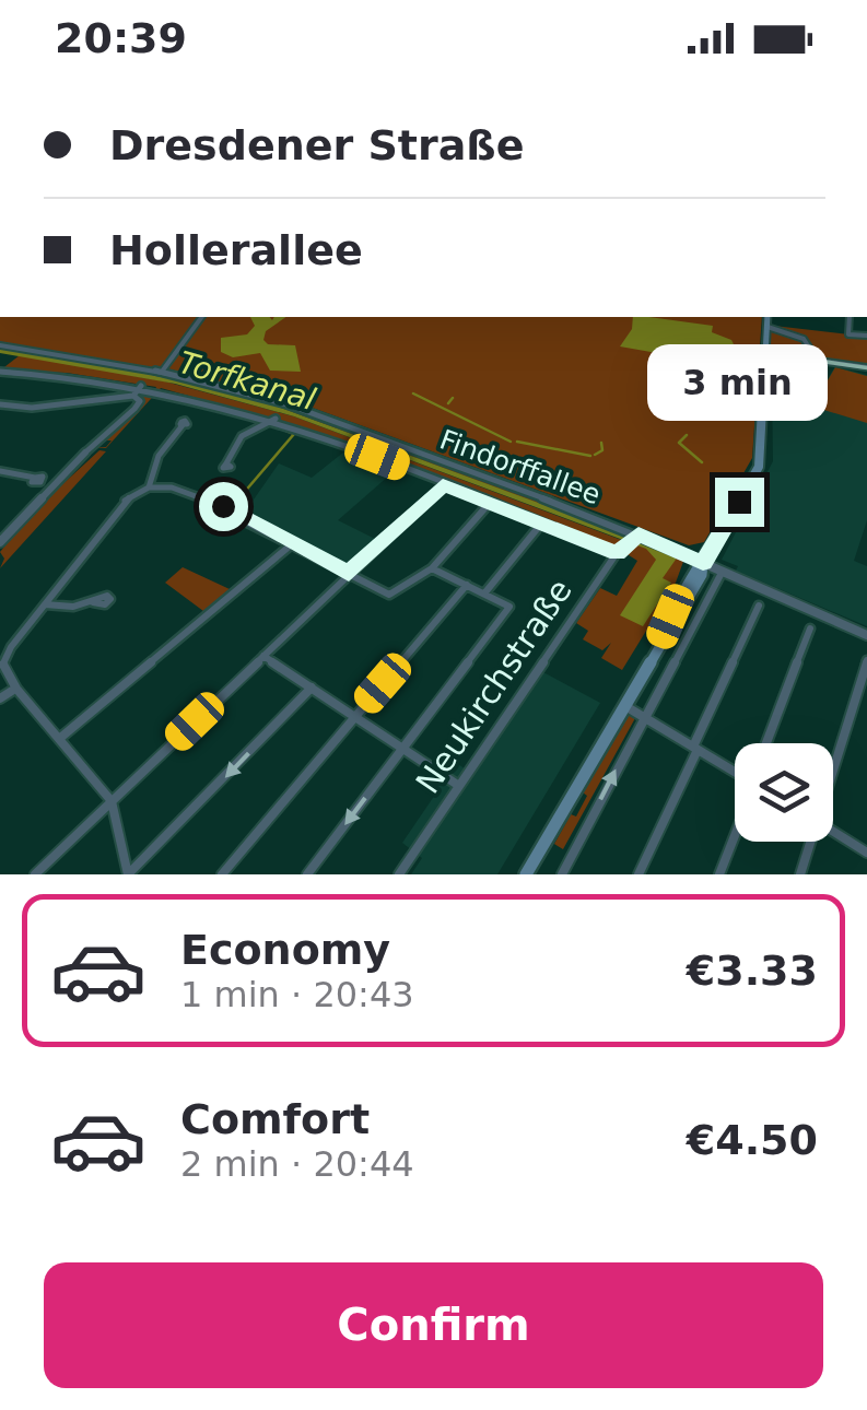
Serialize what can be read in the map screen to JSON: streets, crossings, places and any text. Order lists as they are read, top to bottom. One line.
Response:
{"streets":{"street":["Findorffallee","Neukirchstraße"]},"crossings":[["Findorffallee","Neukirchstraße"]],"water":["Torfkanal"],"page":{"status":"20:39","banner":["Dresdener Straße","Hollerallee"],"bubble":"3 min","list":[{"name":"Economy","note":"1 min · 20:43","value":"€3.33"},{"name":"Comfort","note":"2 min · 20:44","value":"€4.50"}],"buttons":"Confirm"}}
